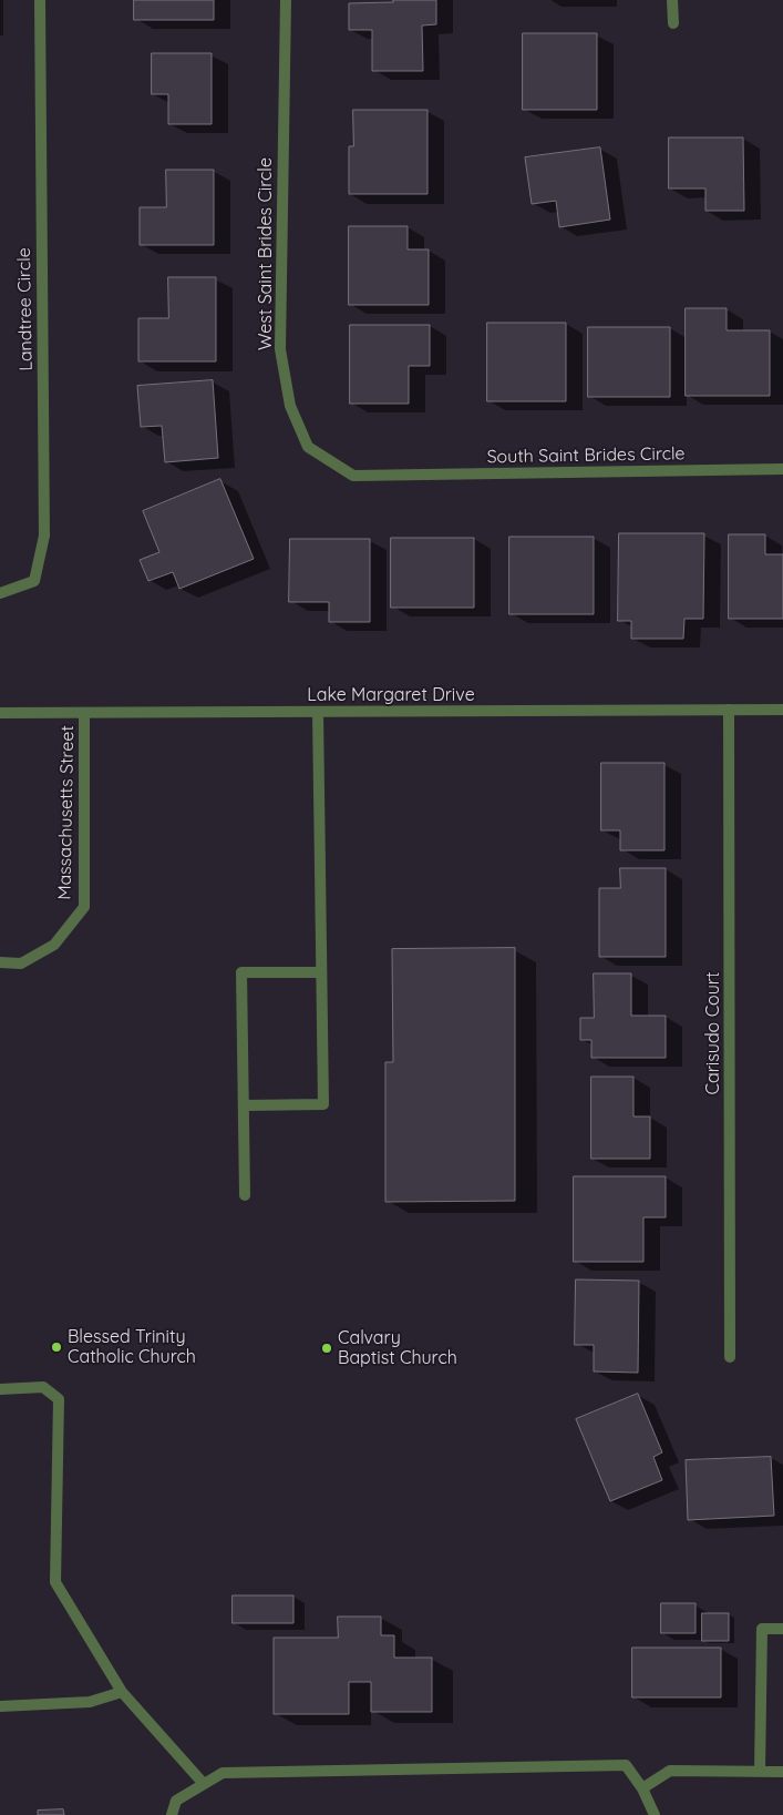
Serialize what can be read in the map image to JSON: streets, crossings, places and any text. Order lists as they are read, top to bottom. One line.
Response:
{"streets":{"street":["West Saint Brides Circle","Landtree Circle","South Saint Brides Circle","Lake Margaret Drive","Massachusetts Street","Carisudo Court"]},"crossings":[["West Saint Brides Circle","South Saint Brides Circle"],["Lake Margaret Drive","Massachusetts Street"],["Lake Margaret Drive","Carisudo Court"]],"places":["Blessed Trinity Catholic Church","Calvary Baptist Church"]}
